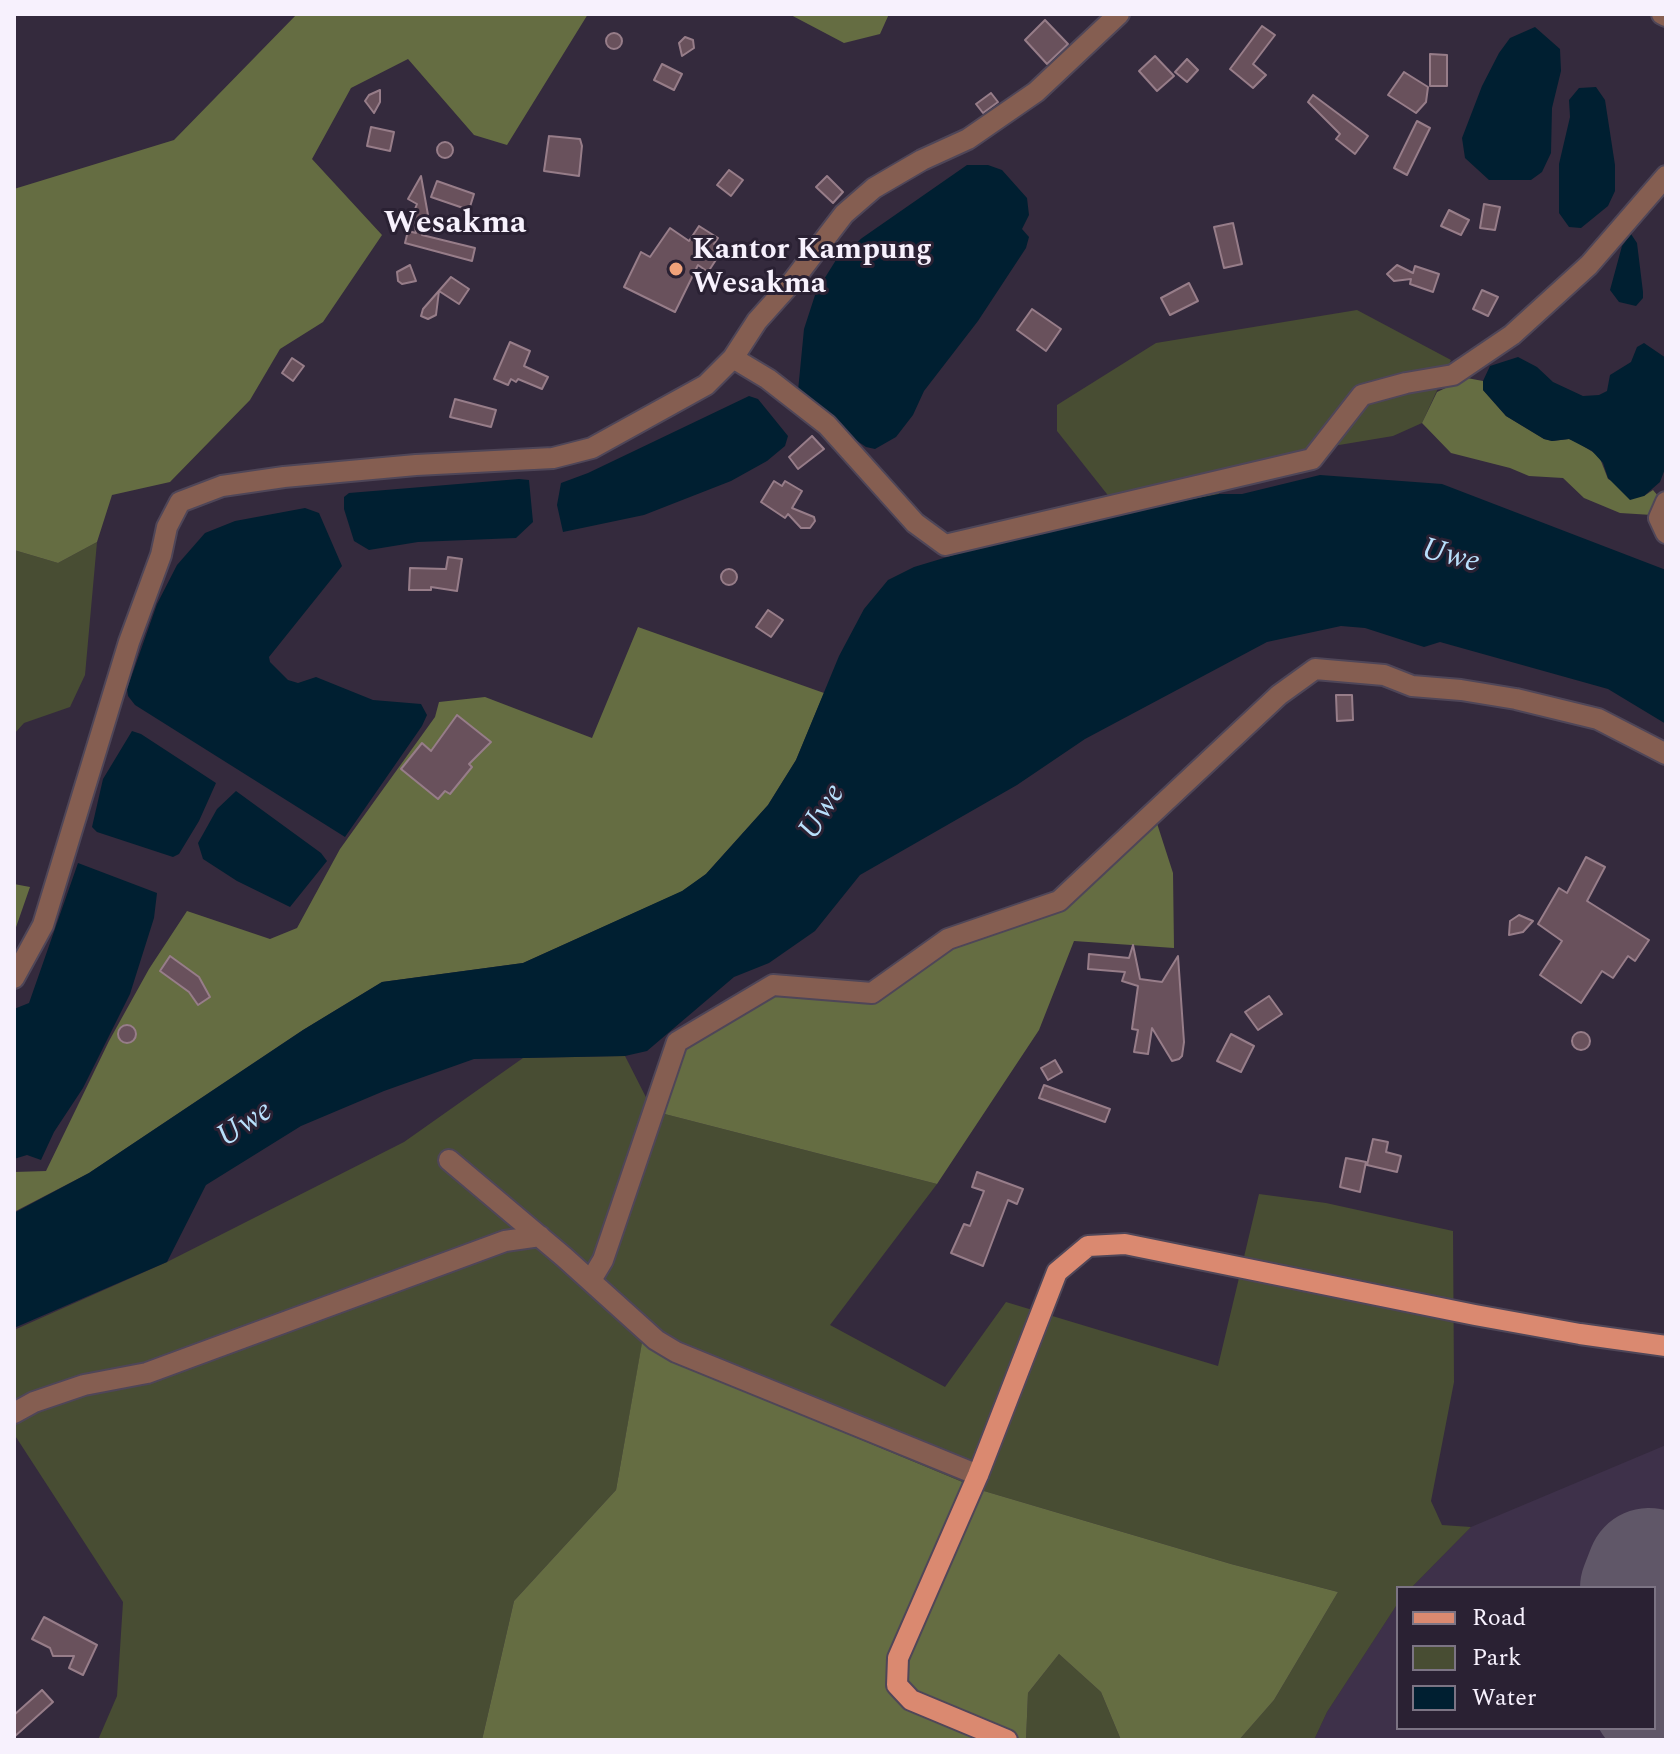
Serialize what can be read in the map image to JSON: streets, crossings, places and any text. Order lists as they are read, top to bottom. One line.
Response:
{"districts":["Wesakma"],"water":["Uwe"],"places":["Kantor Kampung Wesakma"],"legend":["Road","Park","Water"]}
